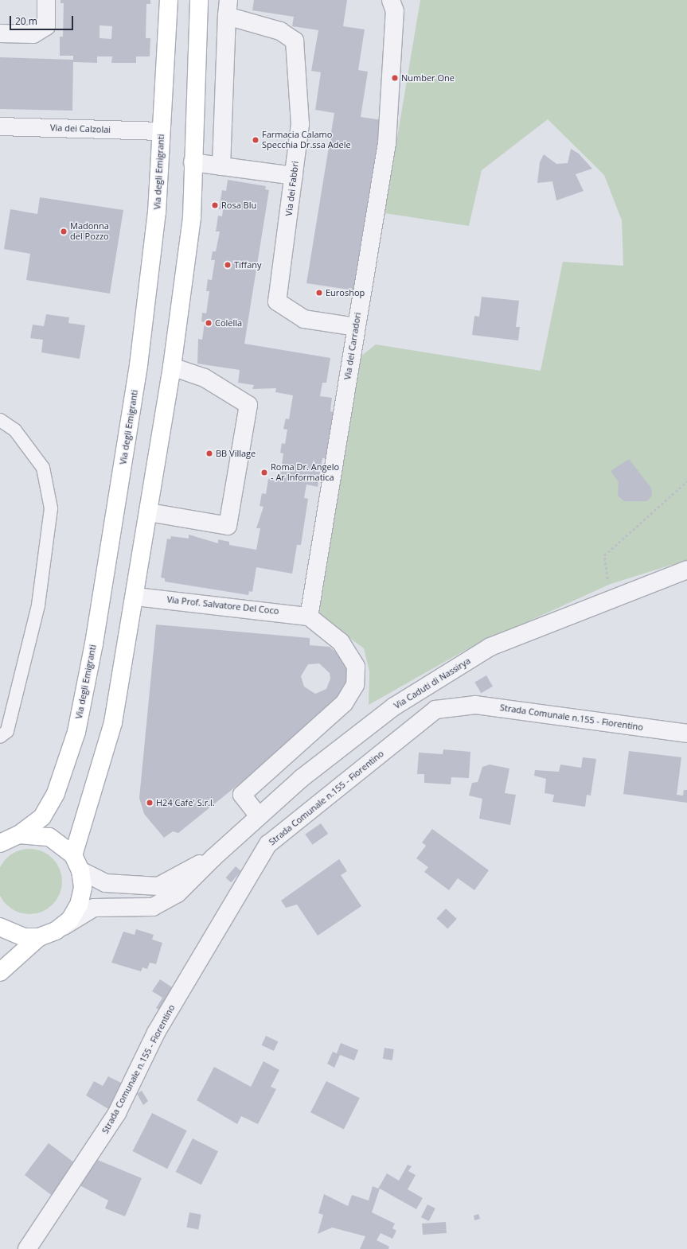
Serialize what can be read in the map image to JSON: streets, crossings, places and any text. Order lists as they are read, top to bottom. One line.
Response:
{"streets":{"main road":["Via degli Emigranti"],"street":["Via dei Calzolai","Via dei Fabbri","Via dei Carradori","Via Prof. Salvatore Del Coco","Via Caduti di Nassirya","Strada Comunale n.155 - Fiorentino"]},"crossings":[["Via dei Calzolai","Via degli Emigranti"],["Via degli Emigranti","Via Caduti di Nassirya"],["Via dei Fabbri","Via dei Carradori"],["Via dei Carradori","Via Prof. Salvatore Del Coco"]],"places":["Number One","Farmacia Calamo Specchia Dr.ssa Adele","Rosa Blu","Madonna del Pozzo","Tiffany","Euroshop","Colella","BB Village","Roma Dr. Angelo - Ar Informatica","H24 Cafe' S.r.l."],"scale_bar":"20 m"}
